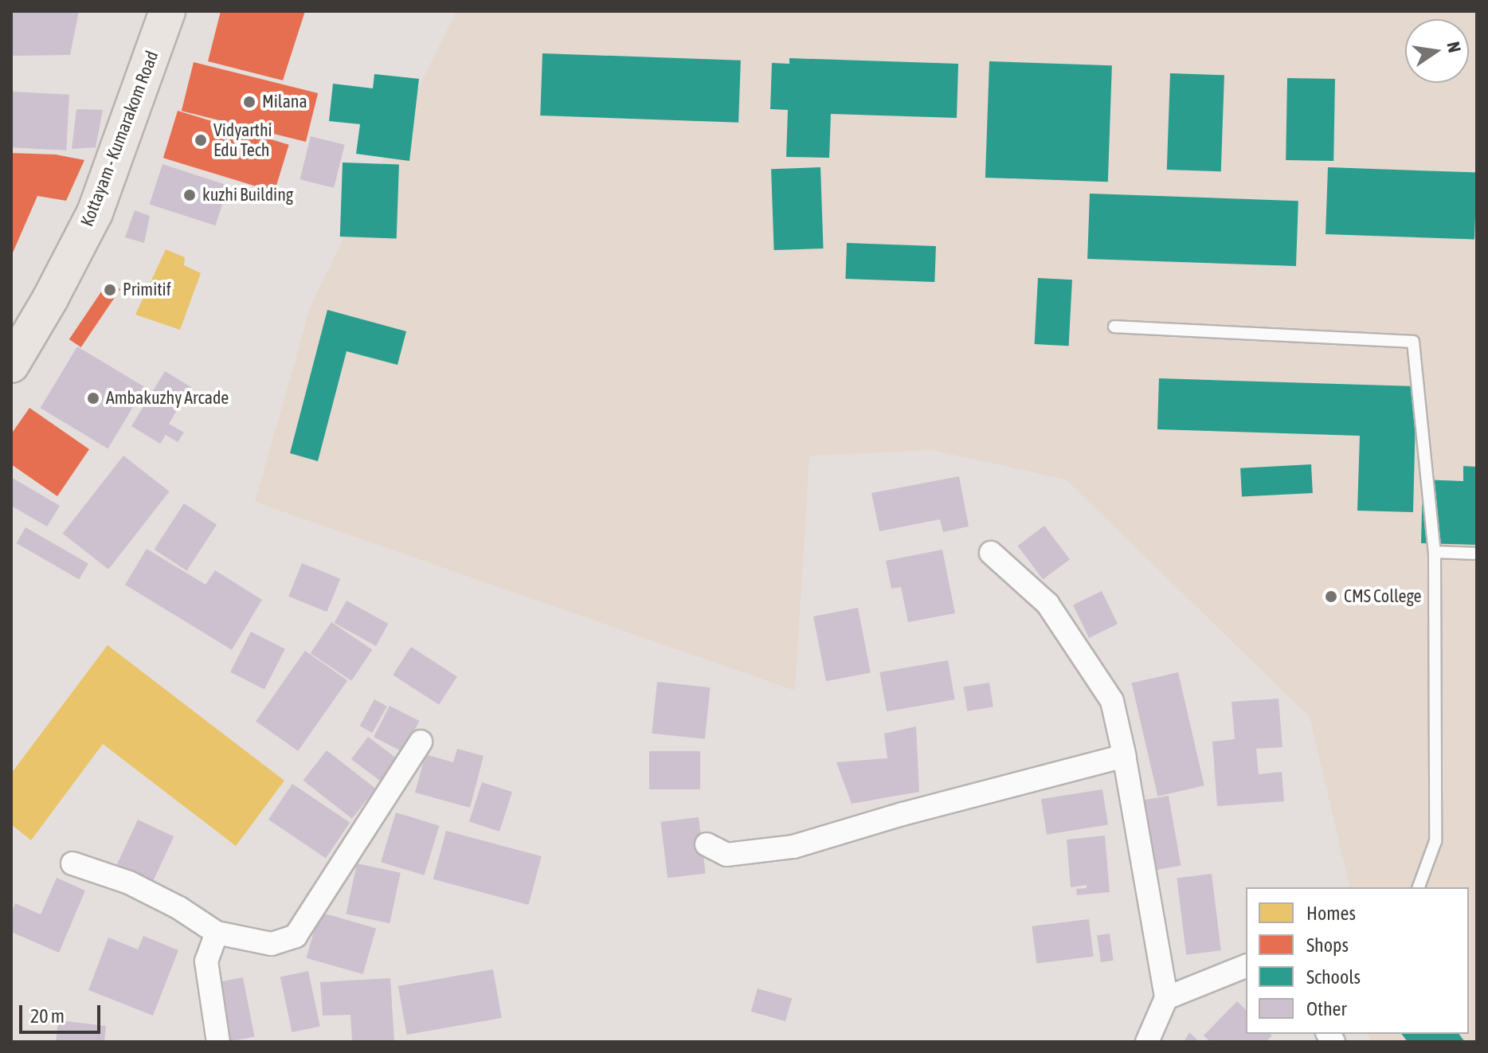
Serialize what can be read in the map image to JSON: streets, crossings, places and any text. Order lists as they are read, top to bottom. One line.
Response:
{"streets":{"main road":["Kottayam - Kumarakom Road"]},"places":["Milana","Vidyarthi Edu Tech","kuzhi Building","Primitif","Ambakuzhy Arcade","CMS College"],"legend":["Homes","Shops","Schools","Other"],"scale_bar":"20 m","north":"right"}
